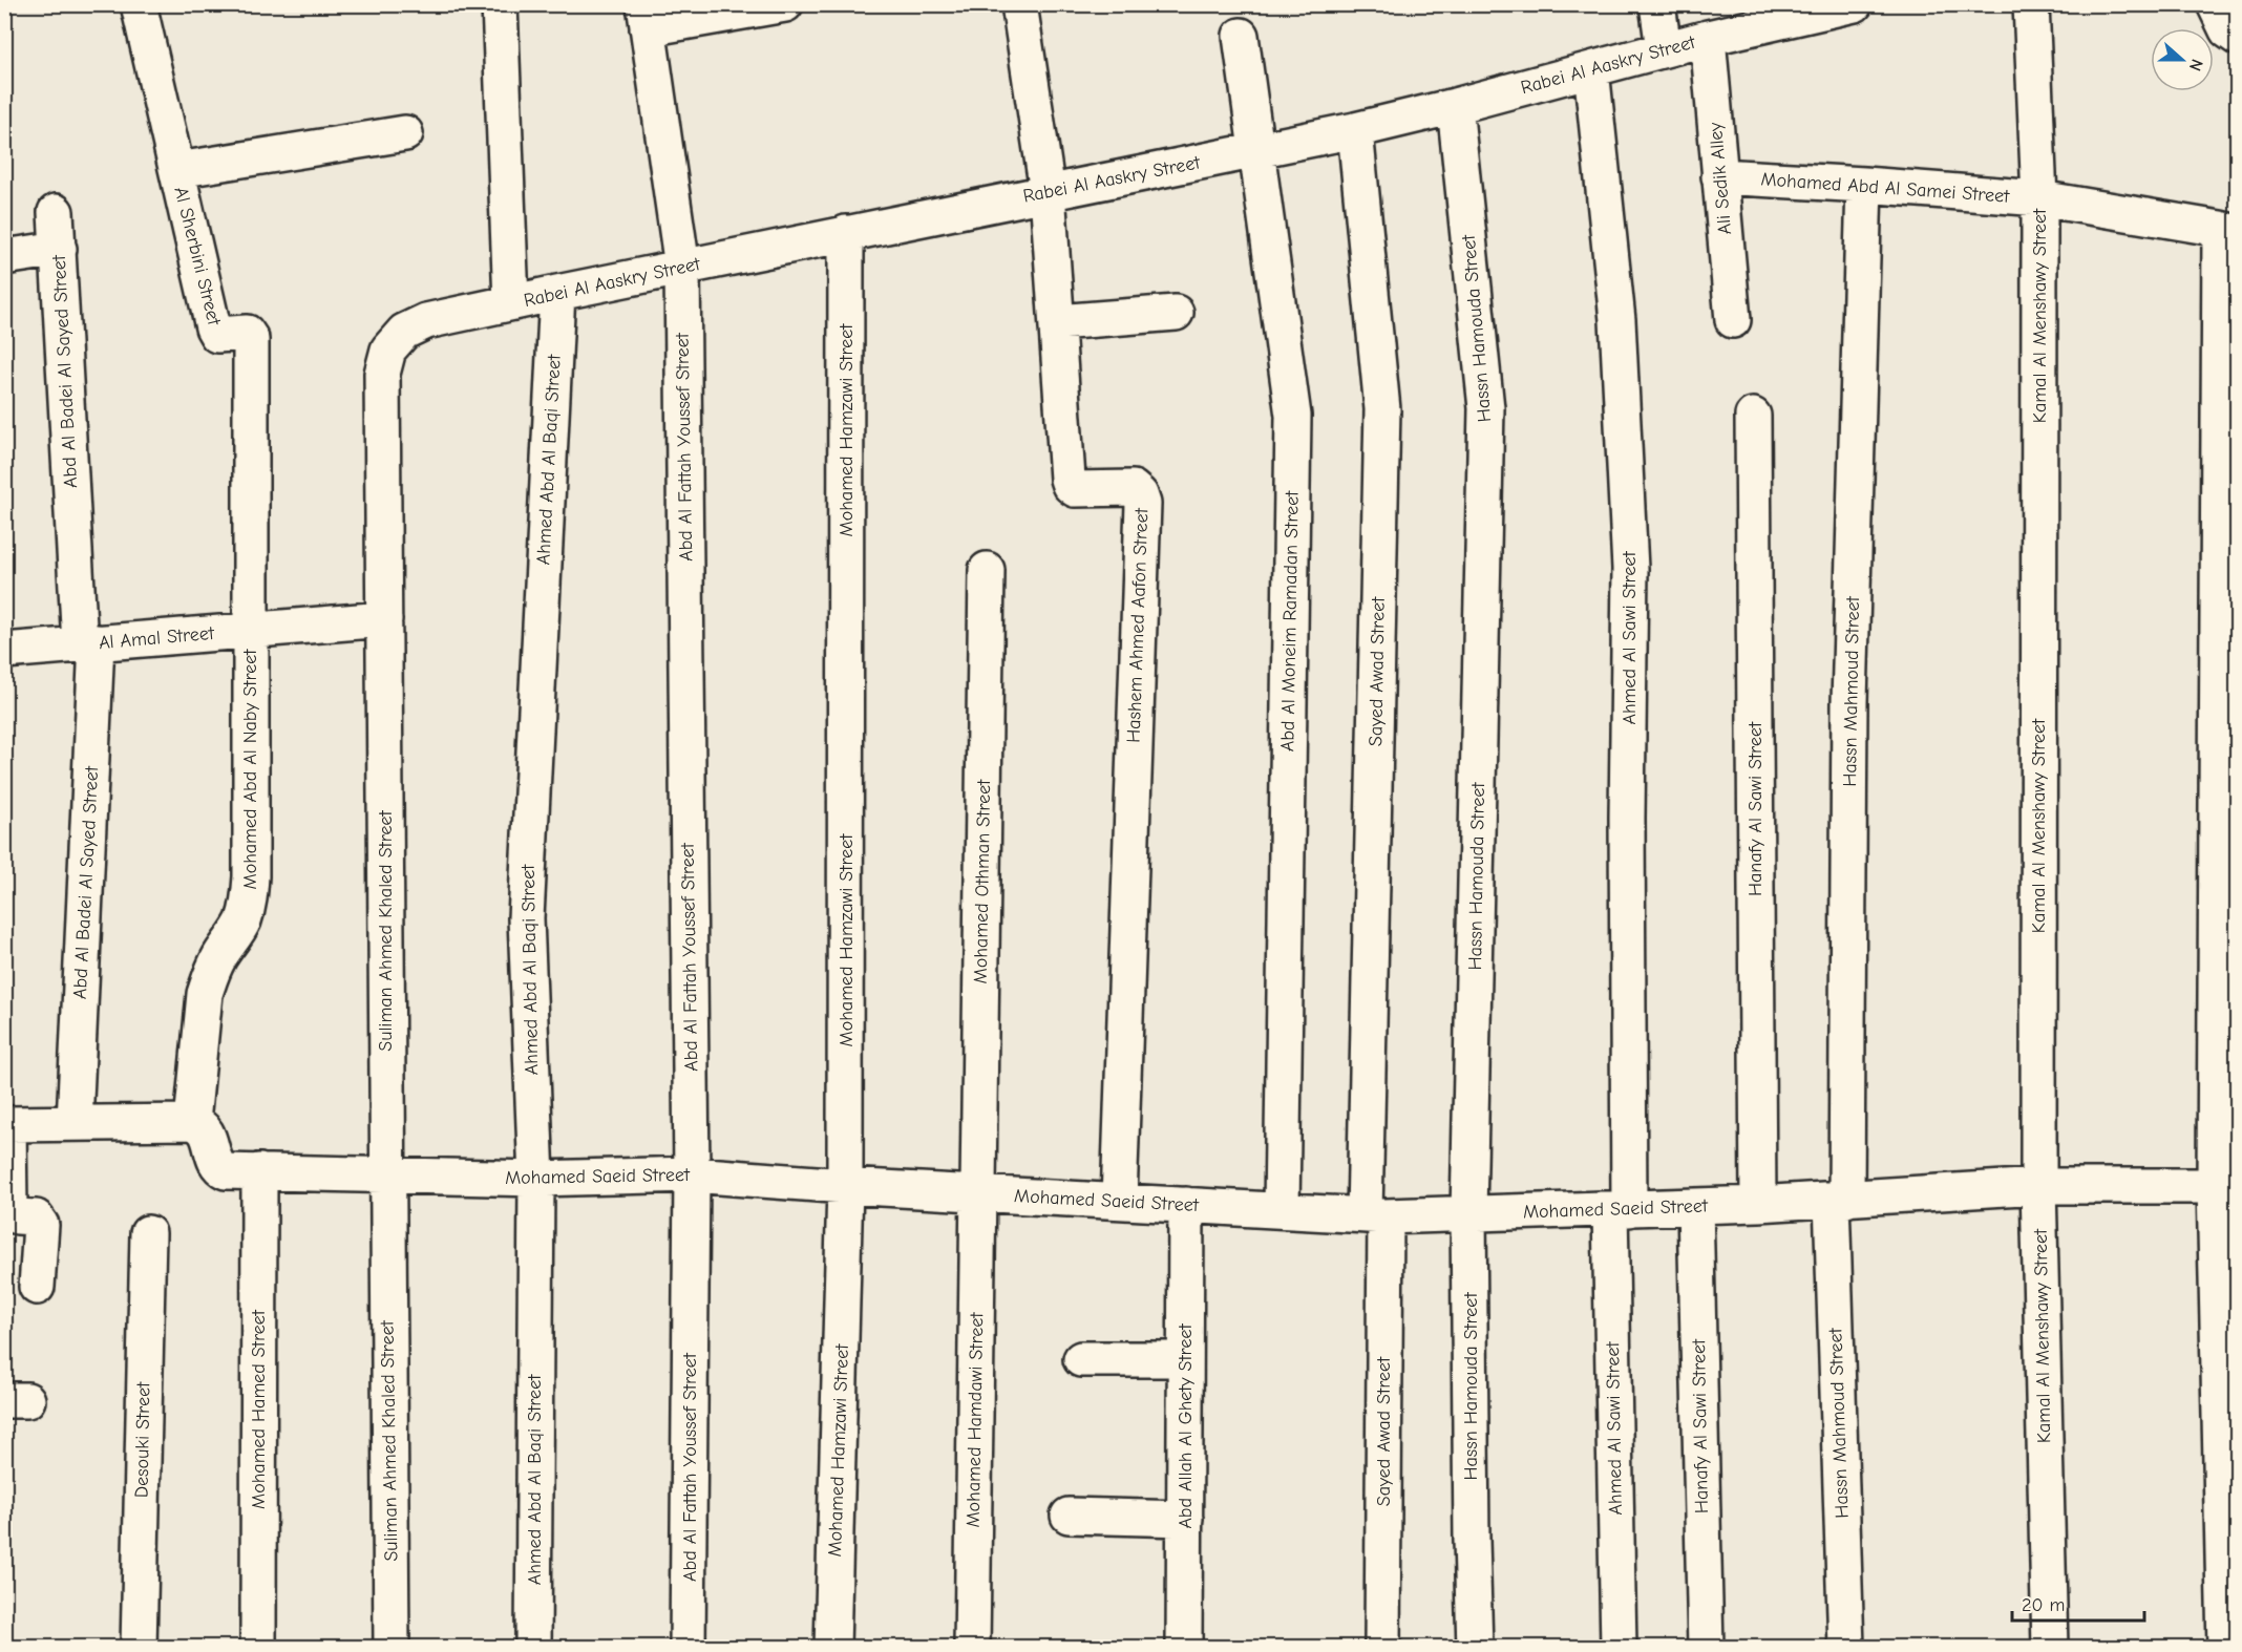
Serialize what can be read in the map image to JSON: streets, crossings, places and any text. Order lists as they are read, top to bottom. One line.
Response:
{"streets":{"street":["Rabei Al Aaskry Street","Ali Sedik Alley","Mohamed Abd Al Samei Street","Al Sherbini Street","Kamal Al Menshawy Street","Hassn Hamouda Street","Abd Al Badei Al Sayed Street","Mohamed Hamzawi Street","Abd Al Fattah Youssef Street","Ahmed Abd Al Baqi Street","Abd Al Moneim Ramadan Street","Hashem Ahmed Aafon Street","Al Amal Street","Ahmed Al Sawi Street","Sayed Awad Street","Hassn Mahmoud Street","Mohamed Abd Al Naby Street","Hanafy Al Sawi Street","Mohamed Othman Street","Suliman Ahmed Khaled Street","Mohamed Saeid Street","Mohamed Hamed Street","Mohamed Hamdawi Street","Abd Allah Al Ghety Street","Desouki Street"]},"crossings":[["Rabei Al Aaskry Street","Ali Sedik Alley"],["Rabei Al Aaskry Street","Hassn Hamouda Street"],["Rabei Al Aaskry Street","Mohamed Hamzawi Street"],["Rabei Al Aaskry Street","Abd Al Fattah Youssef Street"],["Rabei Al Aaskry Street","Ahmed Abd Al Baqi Street"],["Rabei Al Aaskry Street","Abd Al Moneim Ramadan Street"],["Rabei Al Aaskry Street","Hashem Ahmed Aafon Street"],["Rabei Al Aaskry Street","Ahmed Al Sawi Street"],["Rabei Al Aaskry Street","Sayed Awad Street"],["Rabei Al Aaskry Street","Suliman Ahmed Khaled Street"],["Ali Sedik Alley","Mohamed Abd Al Samei Street"],["Mohamed Abd Al Samei Street","Kamal Al Menshawy Street"],["Mohamed Abd Al Samei Street","Hassn Mahmoud Street"],["Al Sherbini Street","Al Amal Street"],["Al Sherbini Street","Mohamed Abd Al Naby Street"],["Kamal Al Menshawy Street","Mohamed Saeid Street"],["Hassn Hamouda Street","Mohamed Saeid Street"],["Abd Al Badei Al Sayed Street","Al Amal Street"],["Mohamed Hamzawi Street","Mohamed Saeid Street"],["Abd Al Fattah Youssef Street","Mohamed Saeid Street"],["Ahmed Abd Al Baqi Street","Mohamed Saeid Street"],["Abd Al Moneim Ramadan Street","Mohamed Saeid Street"],["Hashem Ahmed Aafon Street","Mohamed Saeid Street"],["Al Amal Street","Mohamed Abd Al Naby Street"],["Al Amal Street","Suliman Ahmed Khaled Street"],["Ahmed Al Sawi Street","Mohamed Saeid Street"],["Sayed Awad Street","Mohamed Saeid Street"],["Hassn Mahmoud Street","Mohamed Saeid Street"],["Mohamed Abd Al Naby Street","Mohamed Saeid Street"],["Hanafy Al Sawi Street","Mohamed Saeid Street"],["Mohamed Othman Street","Mohamed Saeid Street"],["Mohamed Othman Street","Mohamed Hamdawi Street"],["Suliman Ahmed Khaled Street","Mohamed Saeid Street"],["Mohamed Saeid Street","Mohamed Hamed Street"],["Mohamed Saeid Street","Mohamed Hamdawi Street"],["Mohamed Saeid Street","Abd Allah Al Ghety Street"]],"scale_bar":"20 m","north":"right"}
